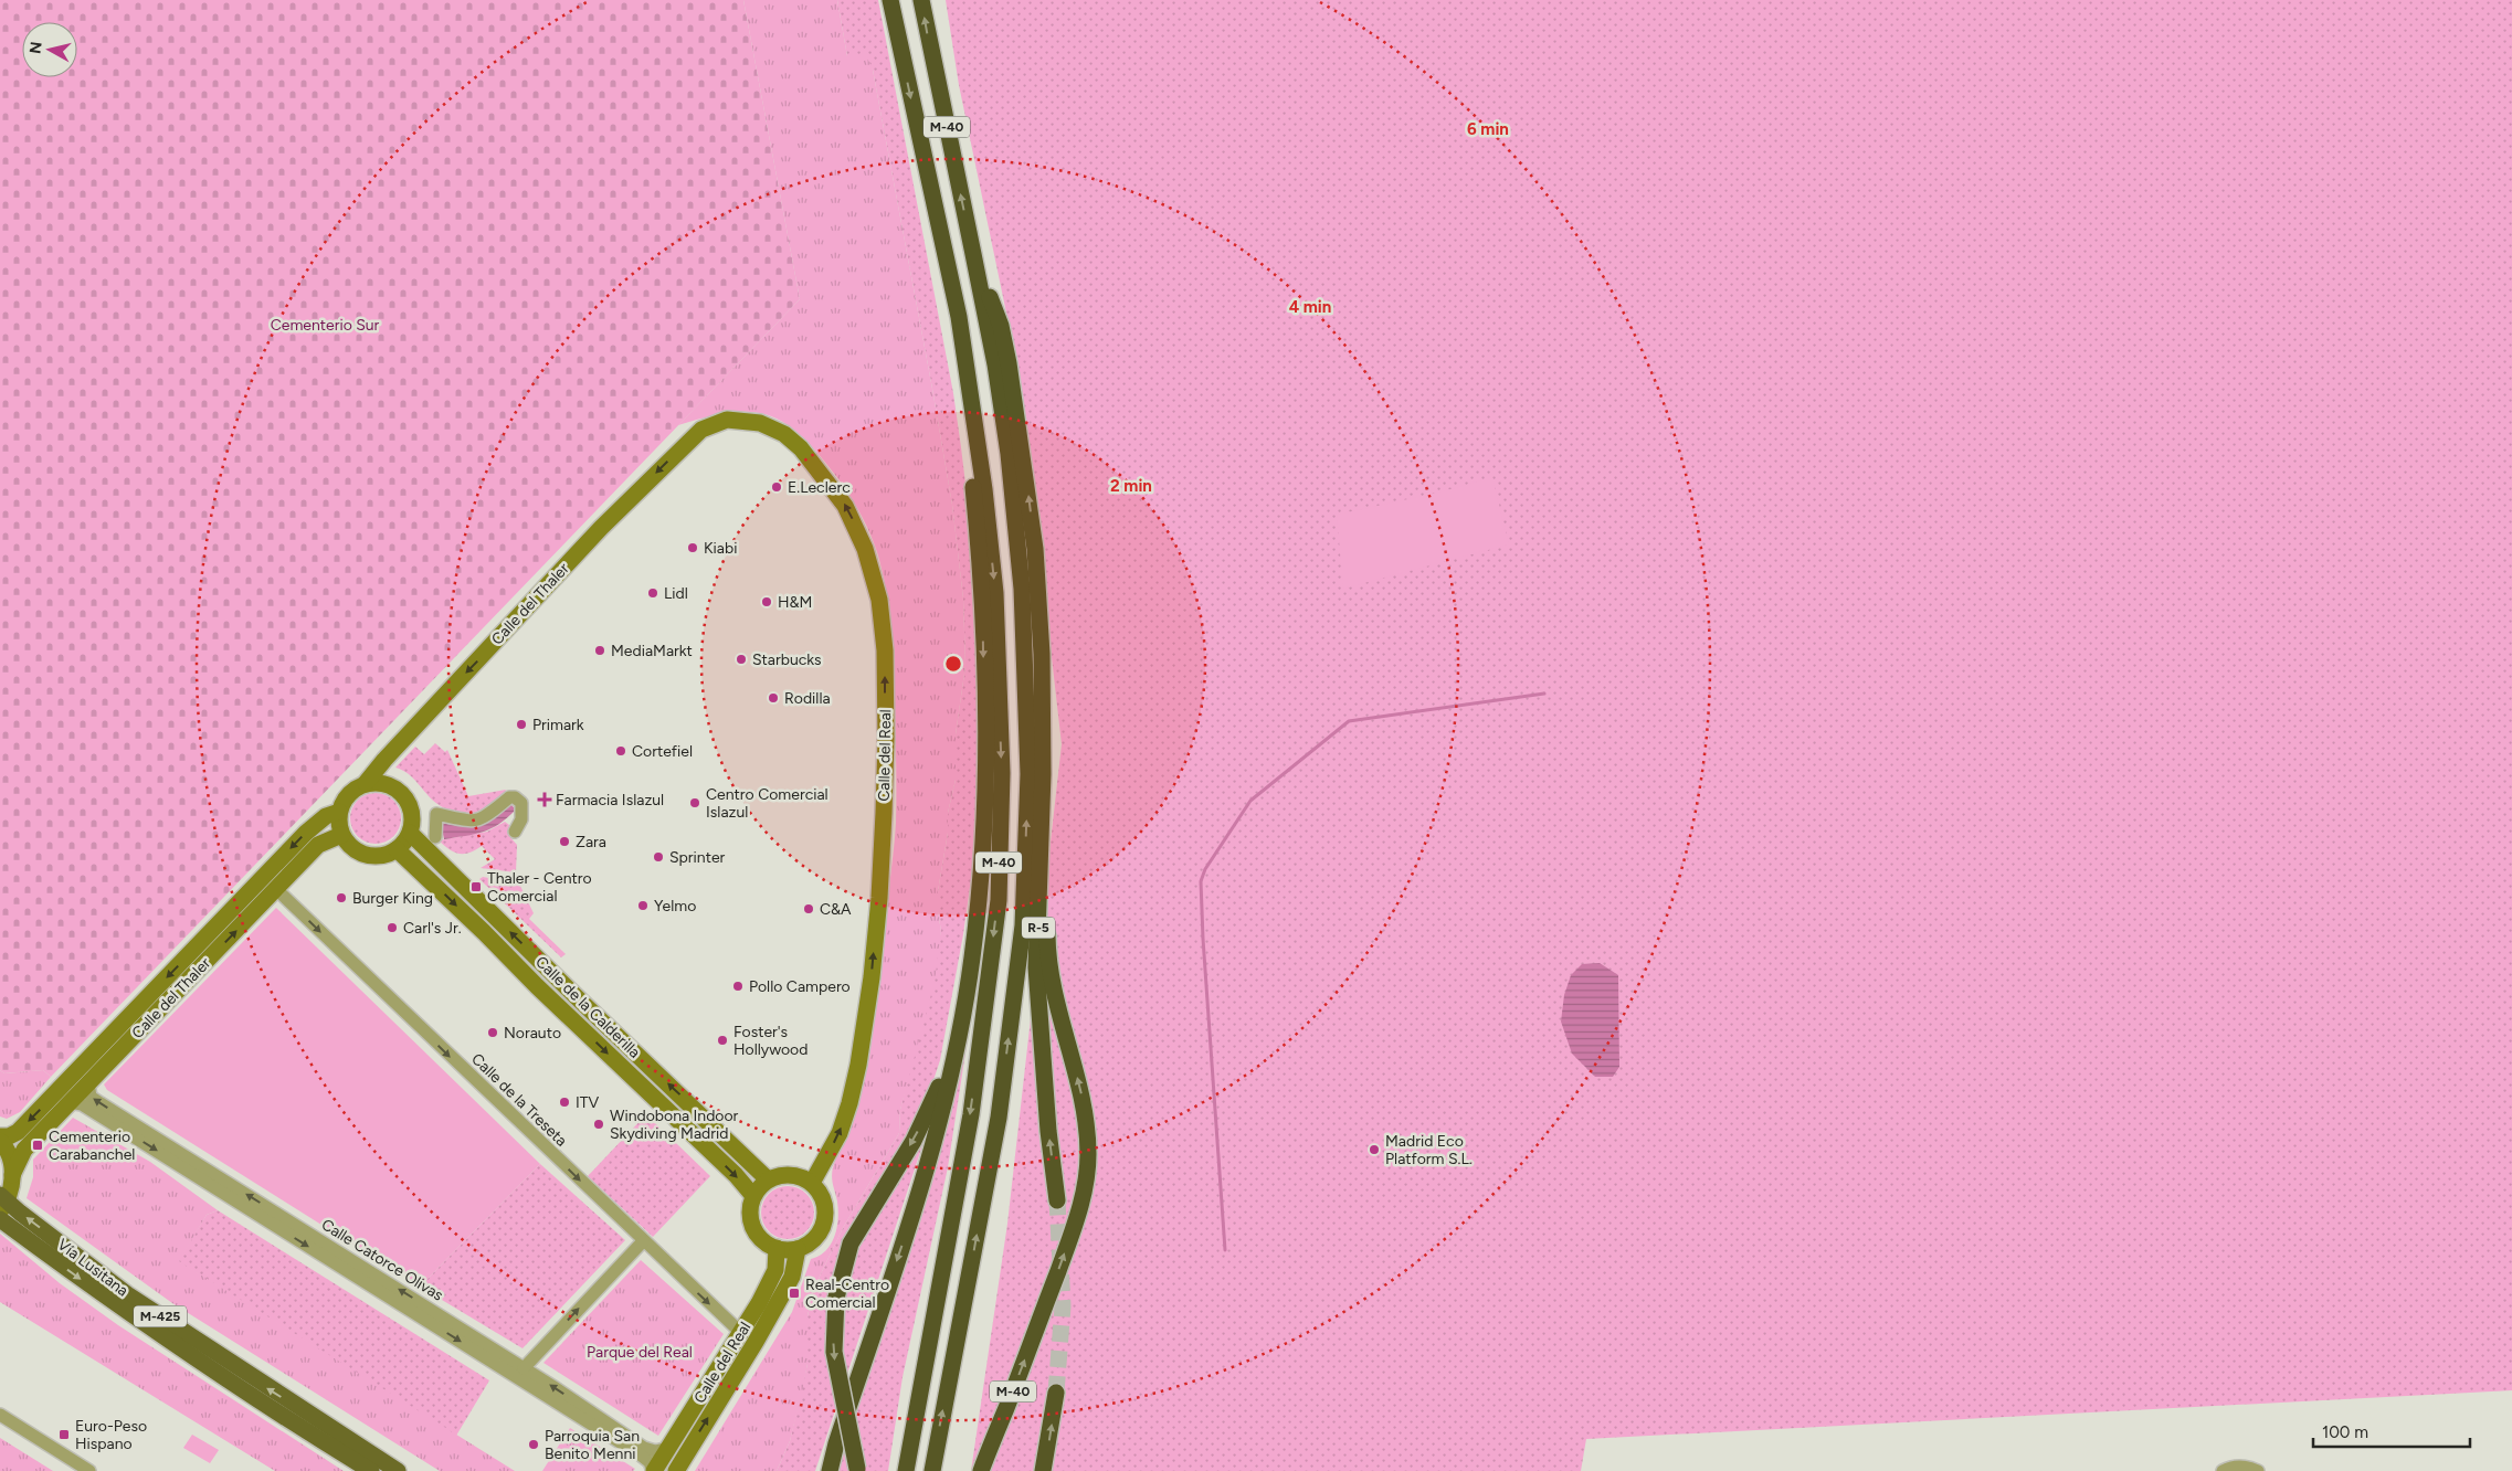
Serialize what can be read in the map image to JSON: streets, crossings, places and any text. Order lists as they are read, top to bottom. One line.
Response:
{"streets":{"highway":["M-40","R-5"],"main road":["Vía Lusitana","M-425"],"street":["Calle del Thaler","Calle del Real","Calle de la Calderilla","Calle de la Treseta","Calle Catorce Olivas"]},"crossings":[["M-40","R-5"],["Calle del Thaler","Calle del Real"],["Calle del Thaler","Calle de la Calderilla"],["Calle del Thaler","Calle de la Treseta"],["Calle del Thaler","Calle Catorce Olivas"],["Calle del Thaler","Vía Lusitana"],["Calle del Real","Calle de la Calderilla"],["Calle del Real","Calle de la Treseta"],["Calle del Real","Calle Catorce Olivas"],["Vía Lusitana","M-425"]],"one_way":["Calle del Real","Calle de la Treseta"],"parks":["Cementerio Sur","Parque del Real"],"places":{"other":["E.Leclerc","Kiabi","Lidl","H&M","MediaMarkt","Starbucks","Rodilla","Primark","Cortefiel","Centro Comercial Islazul","Zara","Sprinter","Burger King","Yelmo","C&A","Carl's Jr.","Pollo Campero","Norauto","Foster's Hollywood","ITV","Windobona Indoor Skydiving Madrid","Madrid Eco Platform S.L.","Parroquia San Benito Menni"],"health":["Farmacia Islazul"],"transit":["Thaler - Centro Comercial","Cementerio Carabanchel","Real-Centro Comercial","Euro-Peso Hispano"]},"scale_bar":"100 m","north":"left","rings":["6 min","4 min","2 min"]}
